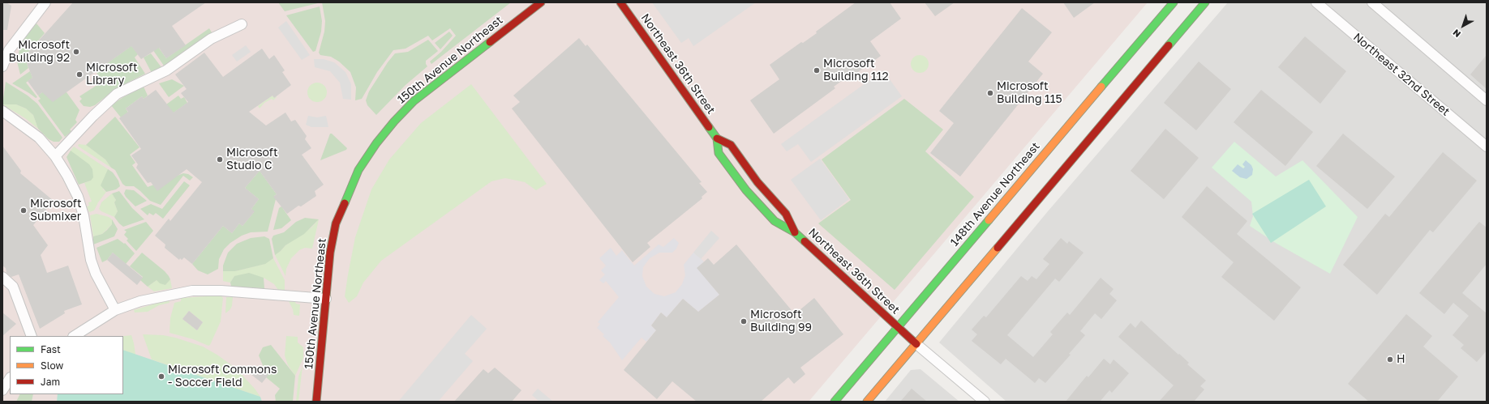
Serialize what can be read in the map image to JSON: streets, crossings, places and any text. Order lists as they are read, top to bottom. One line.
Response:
{"streets":{"street":["150th Avenue Northeast","Northeast 36th Street","Northeast 32nd Street","148th Avenue Northeast"]},"crossings":[["Northeast 36th Street","148th Avenue Northeast"]],"places":["Microsoft Building 92","Microsoft Building 112","Microsoft Library","Microsoft Building 115","Microsoft Studio C","Microsoft Submixer","Microsoft Building 99","H","Microsoft Commons - Soccer Field"],"legend":["Fast","Slow","Jam"],"north":"bottom left"}
